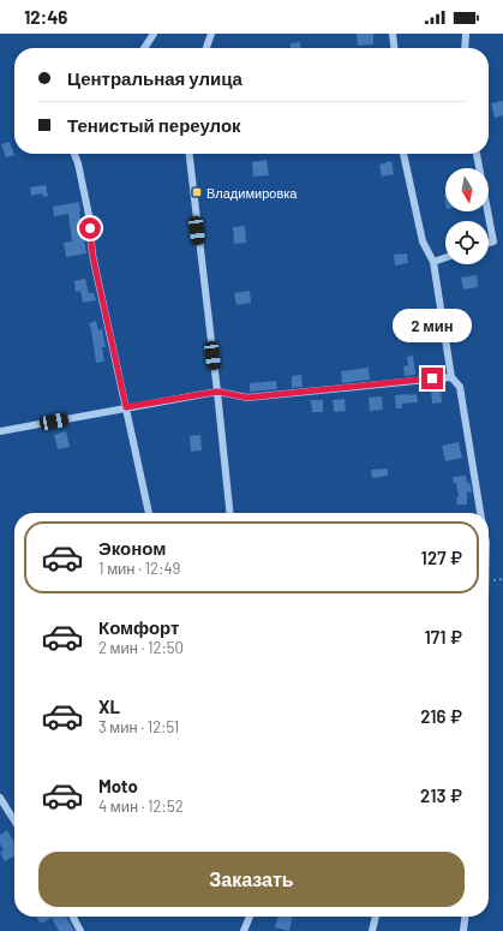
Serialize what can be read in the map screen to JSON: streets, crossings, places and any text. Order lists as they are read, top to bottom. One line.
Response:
{"places":{"transit":["Владимировка"]},"north":"bottom","page":{"status":"12:46","banner":["Центральная улица","Тенистый переулок"],"bubble":"2 мин","list":[{"name":"Эконом","note":"1 мин · 12:49","value":"127 ₽"},{"name":"Комфорт","note":"2 мин · 12:50","value":"171 ₽"},{"name":"XL","note":"3 мин · 12:51","value":"216 ₽"},{"name":"Moto","note":"4 мин · 12:52","value":"213 ₽"}],"buttons":"Заказать"}}
